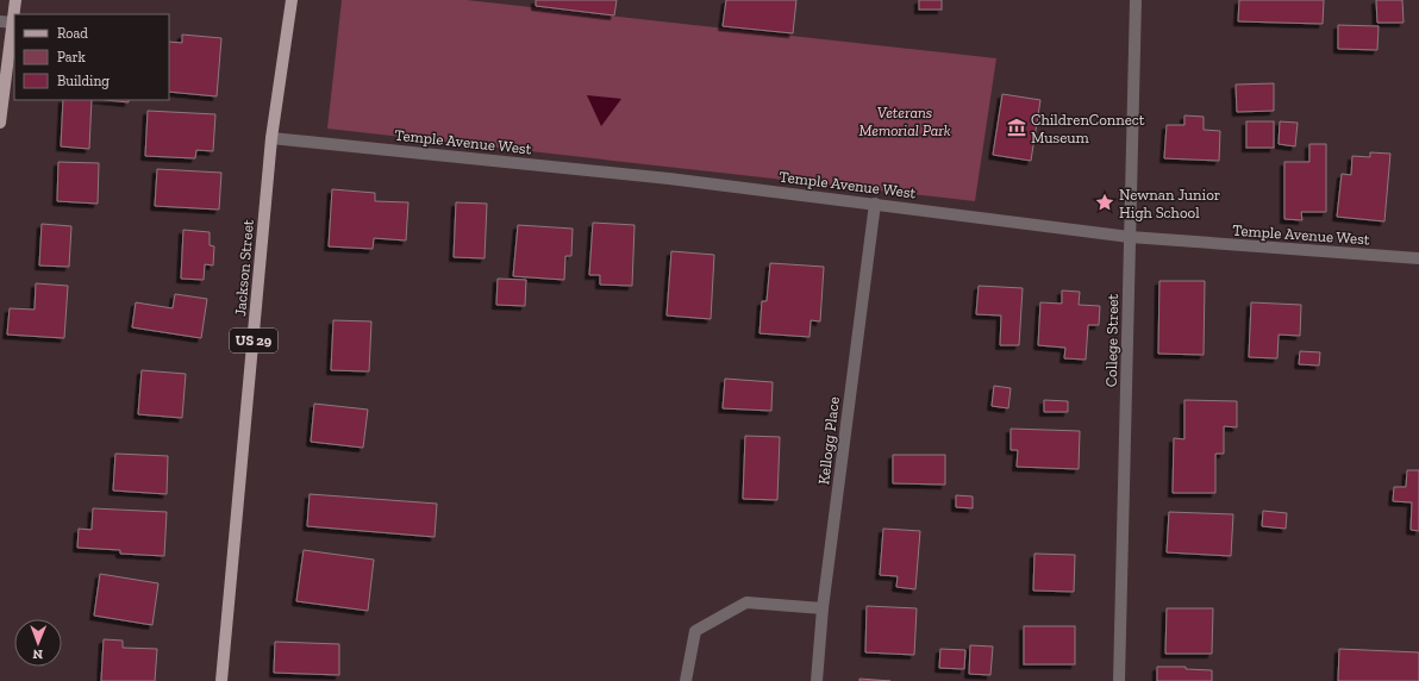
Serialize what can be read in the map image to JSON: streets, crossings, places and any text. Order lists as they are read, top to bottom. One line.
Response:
{"streets":{"main road":["Jackson Street","US 29"],"street":["Temple Avenue West","College Street","Kellogg Place"]},"crossings":[["Temple Avenue West","Jackson Street"],["Temple Avenue West","College Street"],["Temple Avenue West","Kellogg Place"]],"parks":["Veterans Memorial Park"],"places":{"museum":["ChildrenConnect Museum"],"place":["Newnan Junior High School"]},"legend":["Road","Park","Building"],"north":"bottom"}
